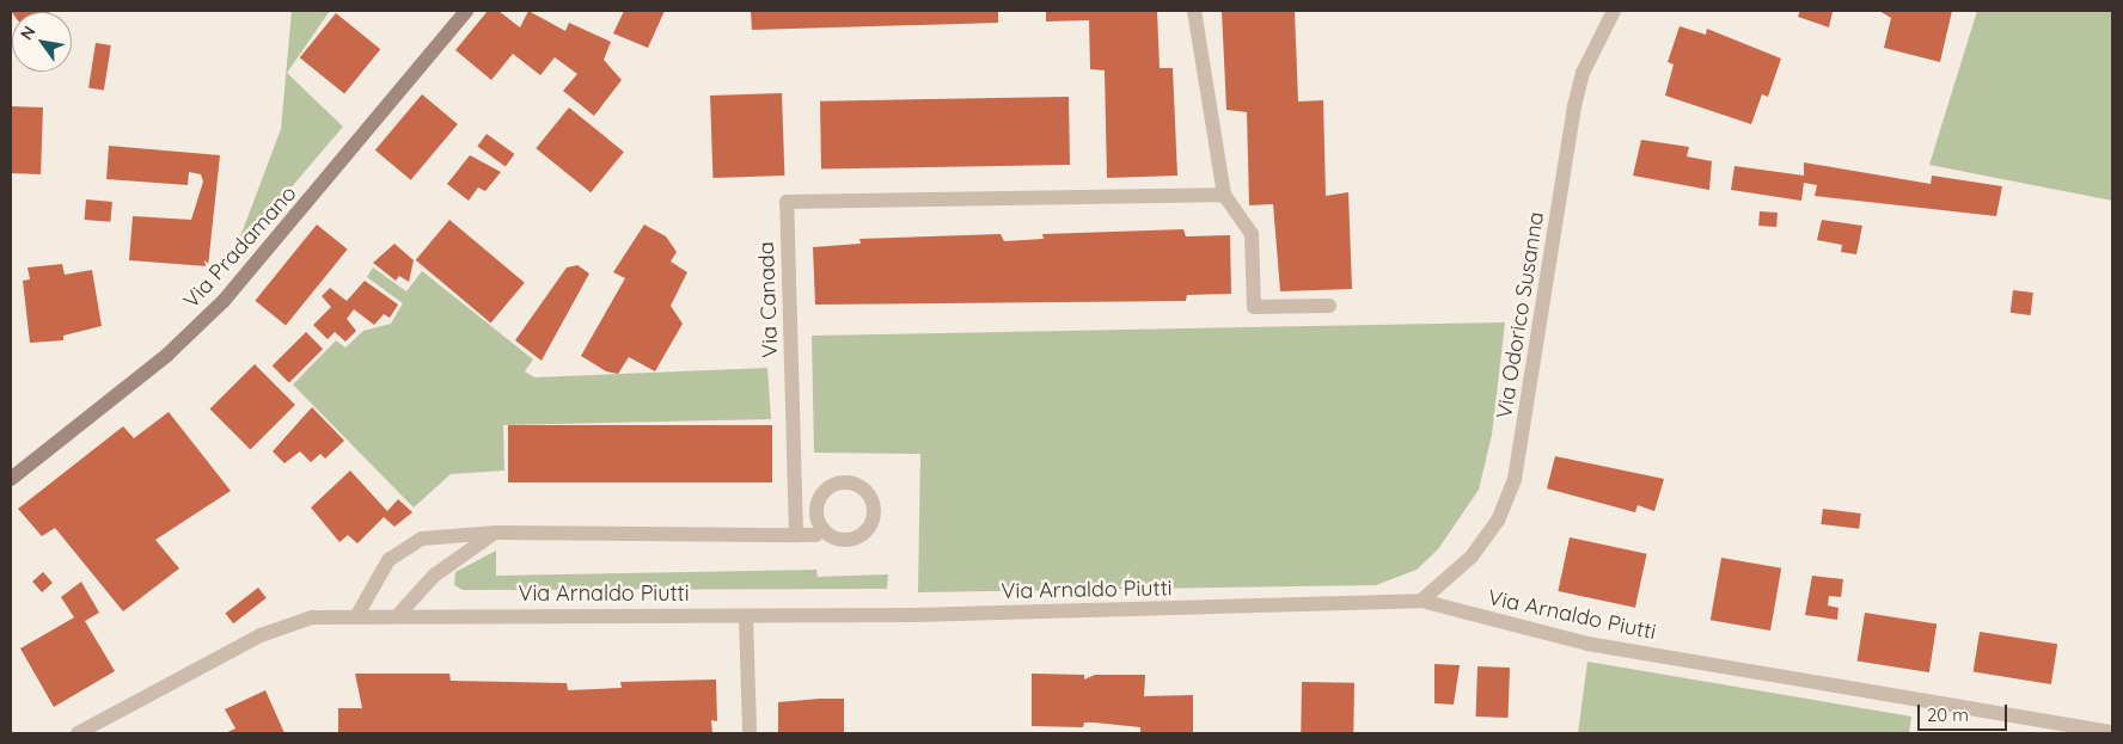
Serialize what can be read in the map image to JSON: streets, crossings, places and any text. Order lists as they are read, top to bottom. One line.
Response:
{"streets":{"street":["Via Pradamano","Via Canada","Via Odorico Susanna","Via Arnaldo Piutti"]},"crossings":[["Via Odorico Susanna","Via Arnaldo Piutti"]],"scale_bar":"20 m","north":"top left"}
